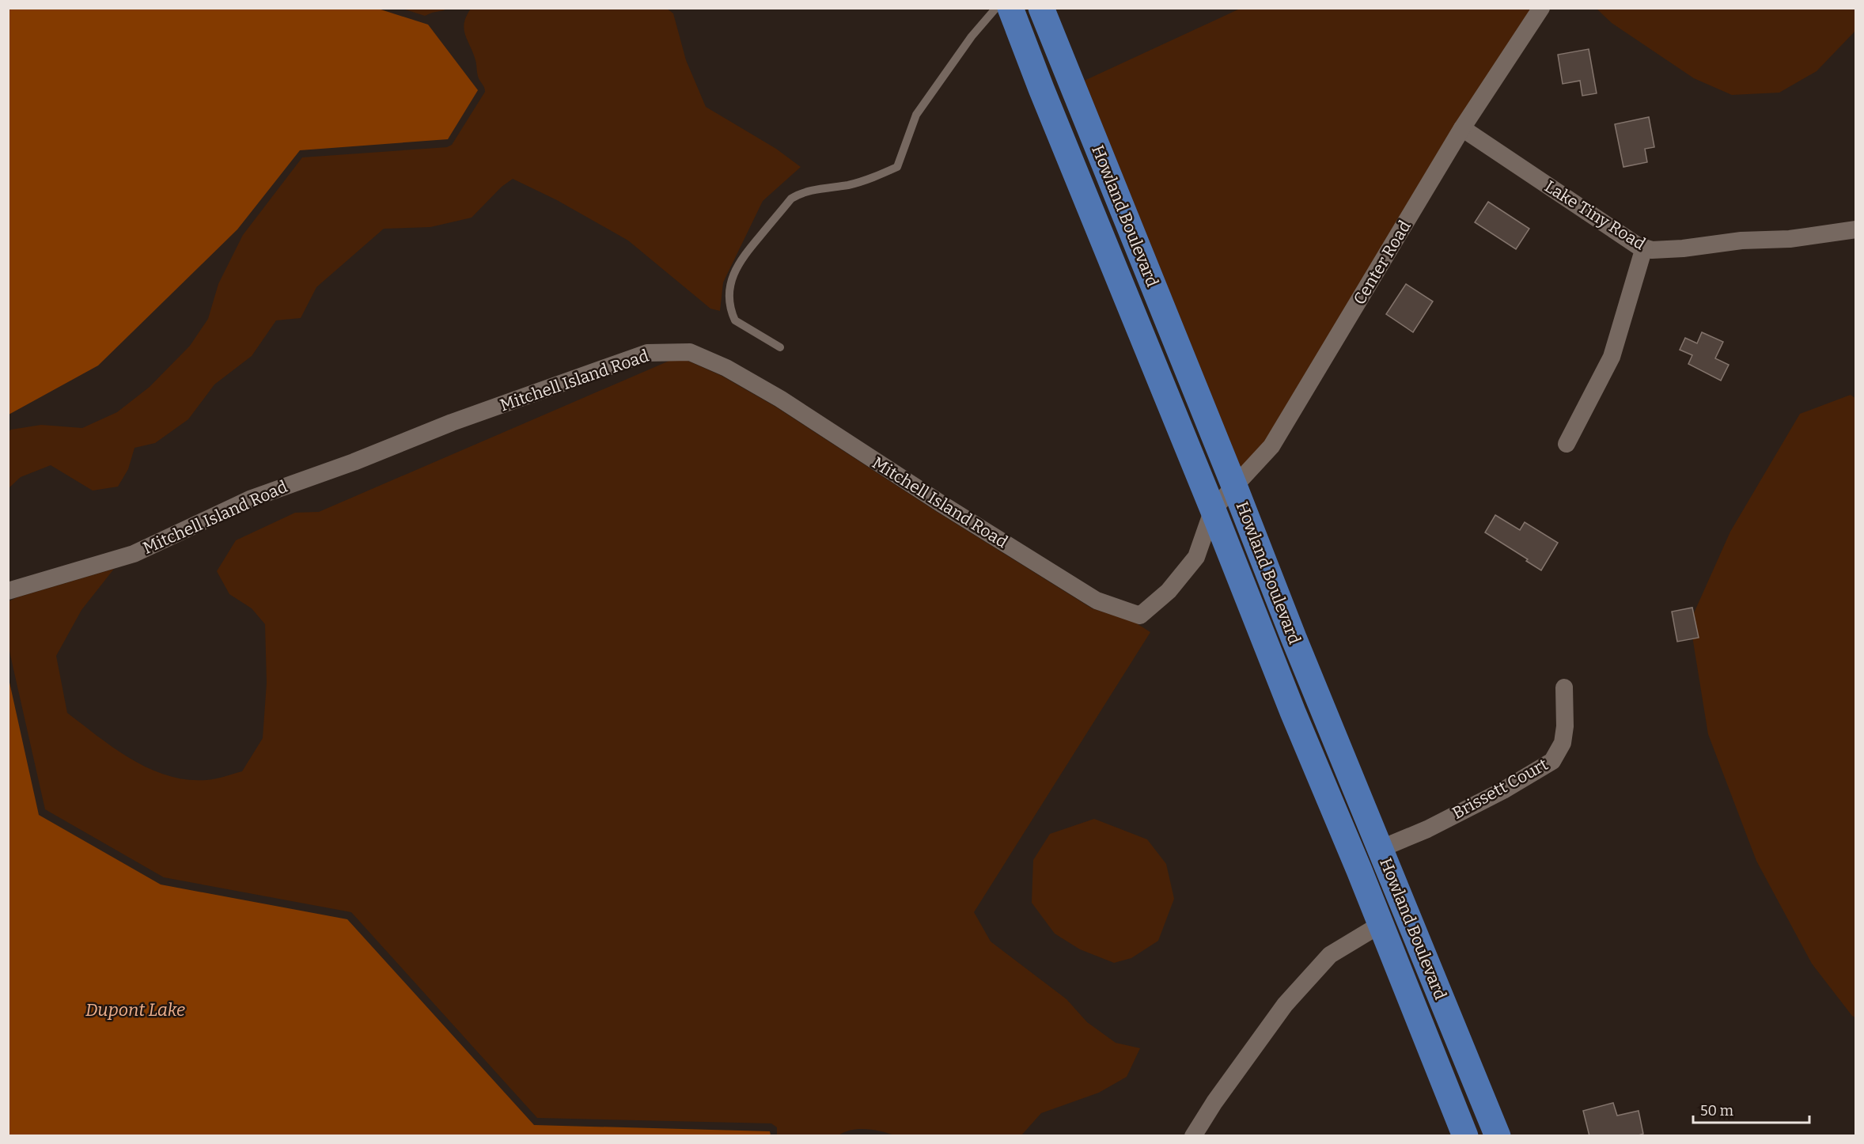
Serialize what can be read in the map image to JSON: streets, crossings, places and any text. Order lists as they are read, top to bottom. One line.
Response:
{"streets":{"main road":["Howland Boulevard"],"street":["Lake Tiny Road","Center Road","Mitchell Island Road","Brissett Court"]},"crossings":[["Lake Tiny Road","Center Road"],["Howland Boulevard","Center Road"],["Howland Boulevard","Mitchell Island Road"],["Howland Boulevard","Brissett Court"],["Center Road","Mitchell Island Road"]],"water":["Dupont Lake"],"scale_bar":"50 m"}
